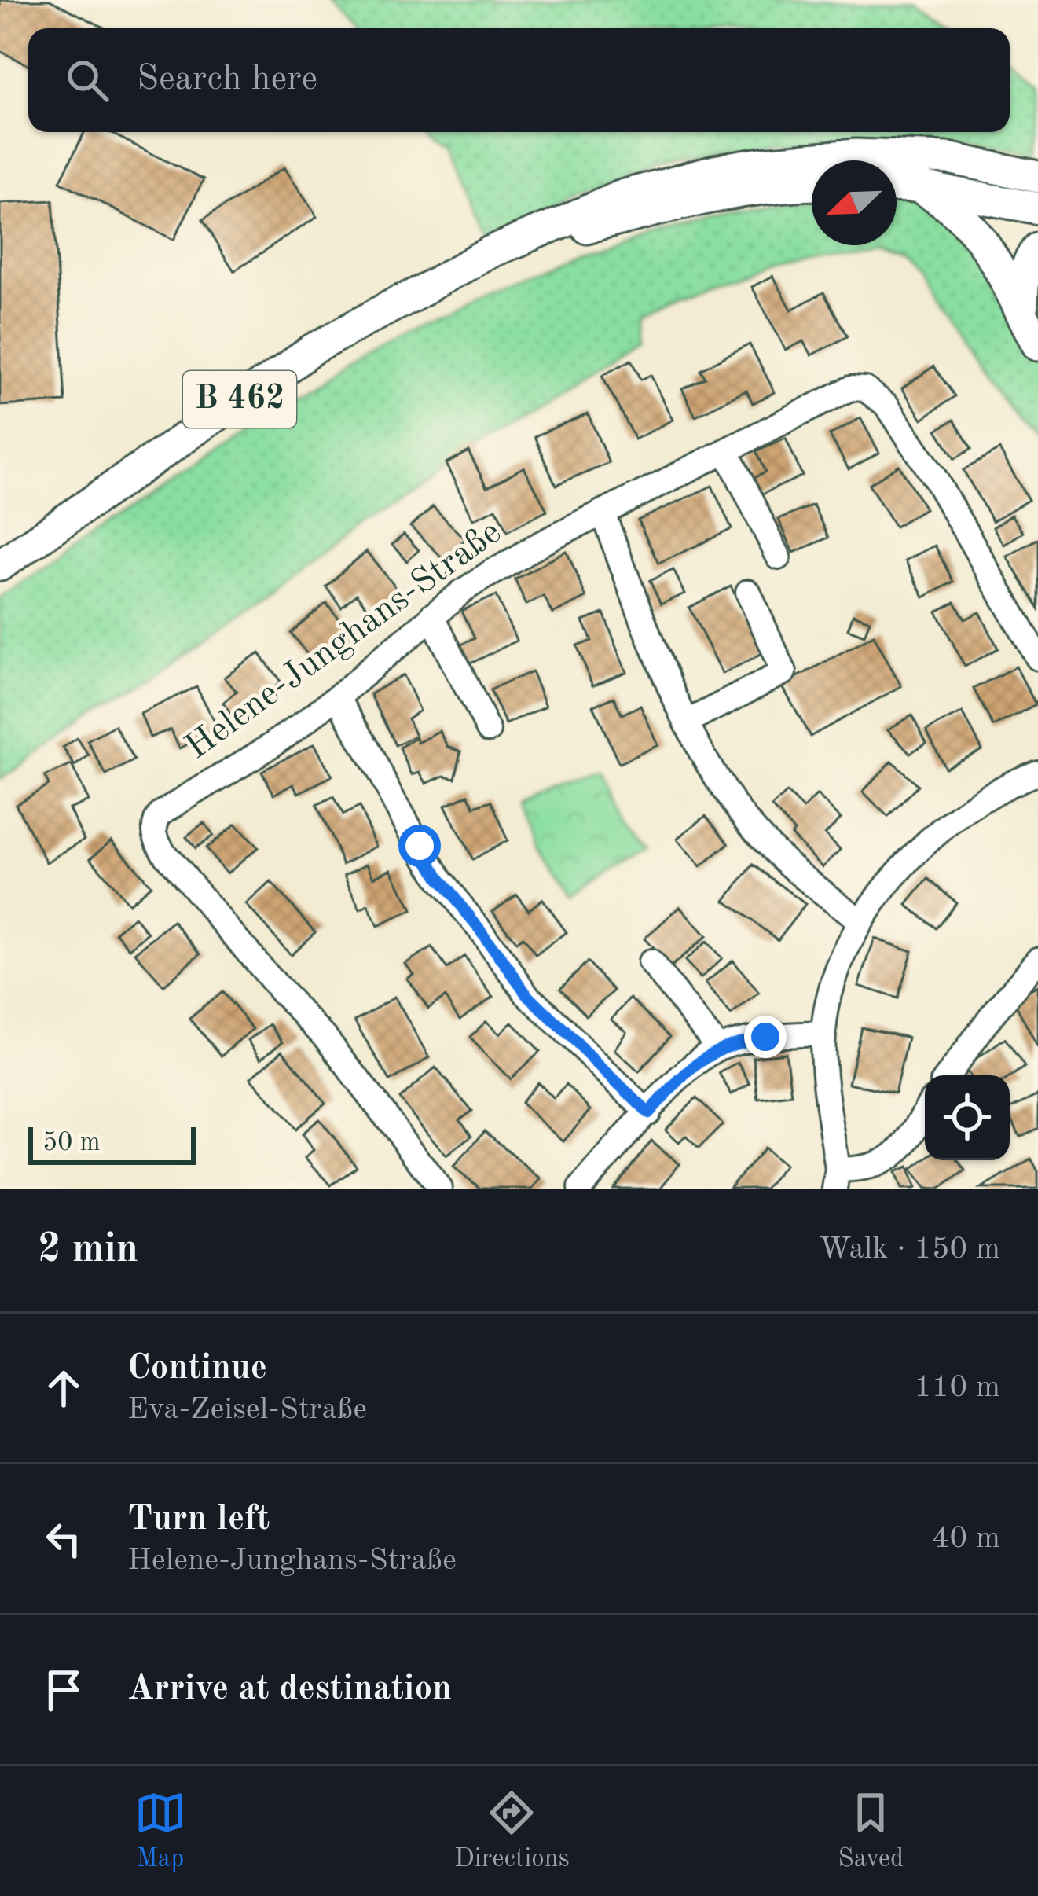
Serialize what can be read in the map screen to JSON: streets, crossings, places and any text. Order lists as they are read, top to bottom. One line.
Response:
{"streets":{"main road":["B 462"],"street":["Helene-Junghans-Straße"]},"scale_bar":"50 m","north":"bottom left","page":{"search":"Search here","scale":"50 m","heading":["2 min","Walk · 150 m"],"list":[["Continue","Eva-Zeisel-Straße","110 m"],["Turn left","Helene-Junghans-Straße","40 m"],"Arrive at destination"],"nav":["Map","Directions","Saved"]}}
